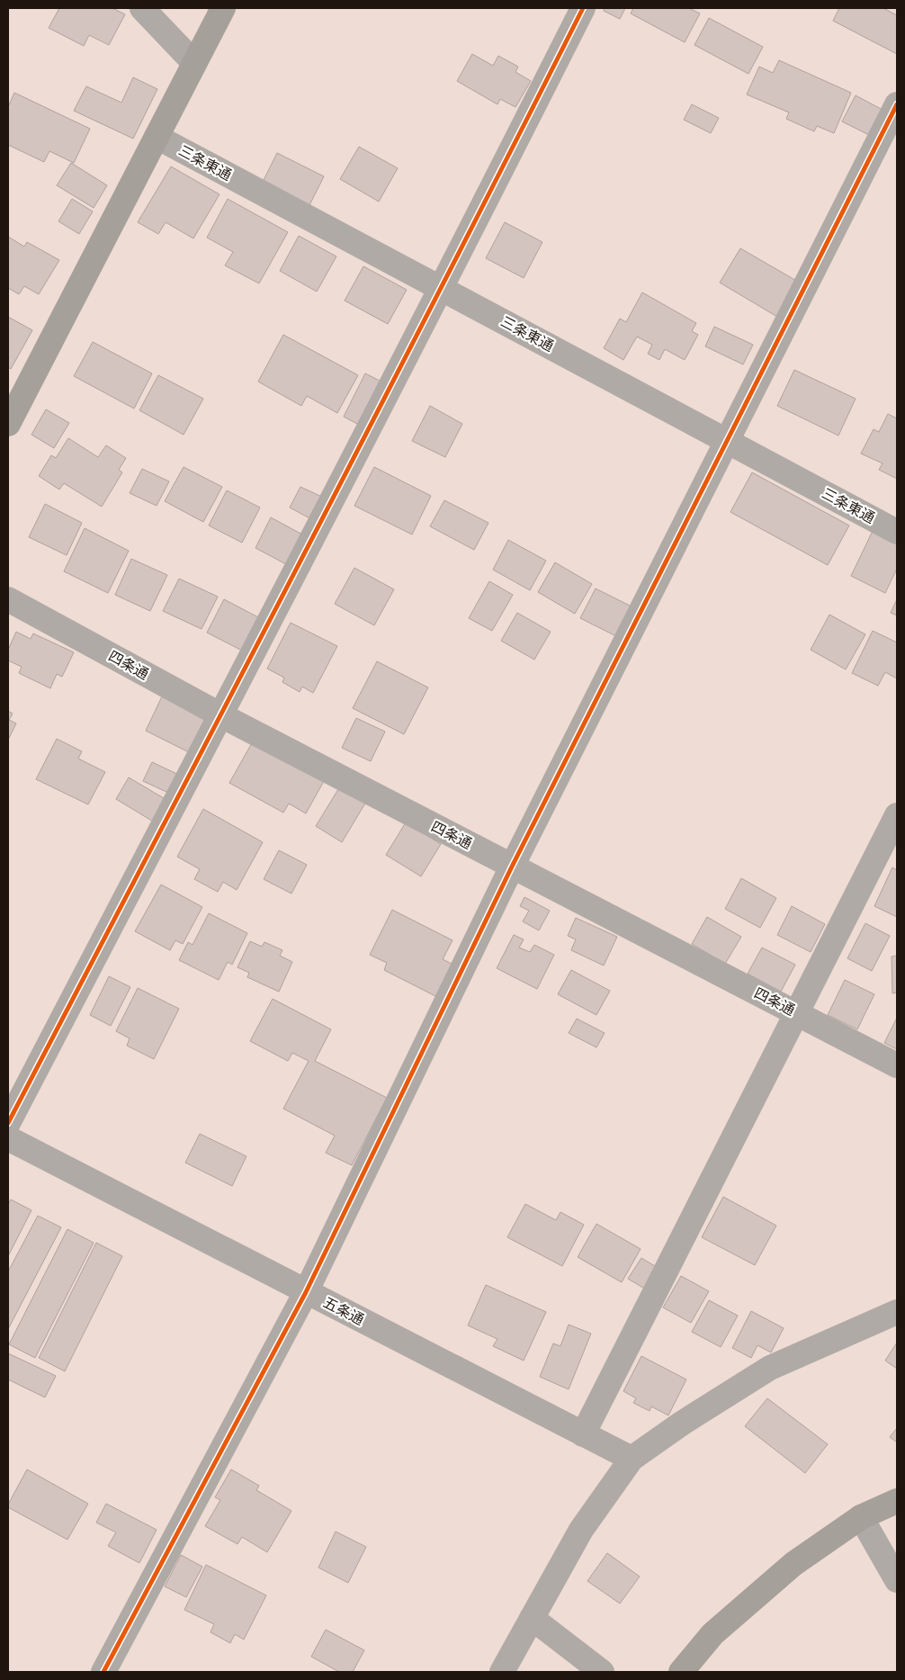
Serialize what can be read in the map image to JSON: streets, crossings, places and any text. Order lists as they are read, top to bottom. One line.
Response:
{"streets":{"street":["三条東通","四条通","五条通"]}}
